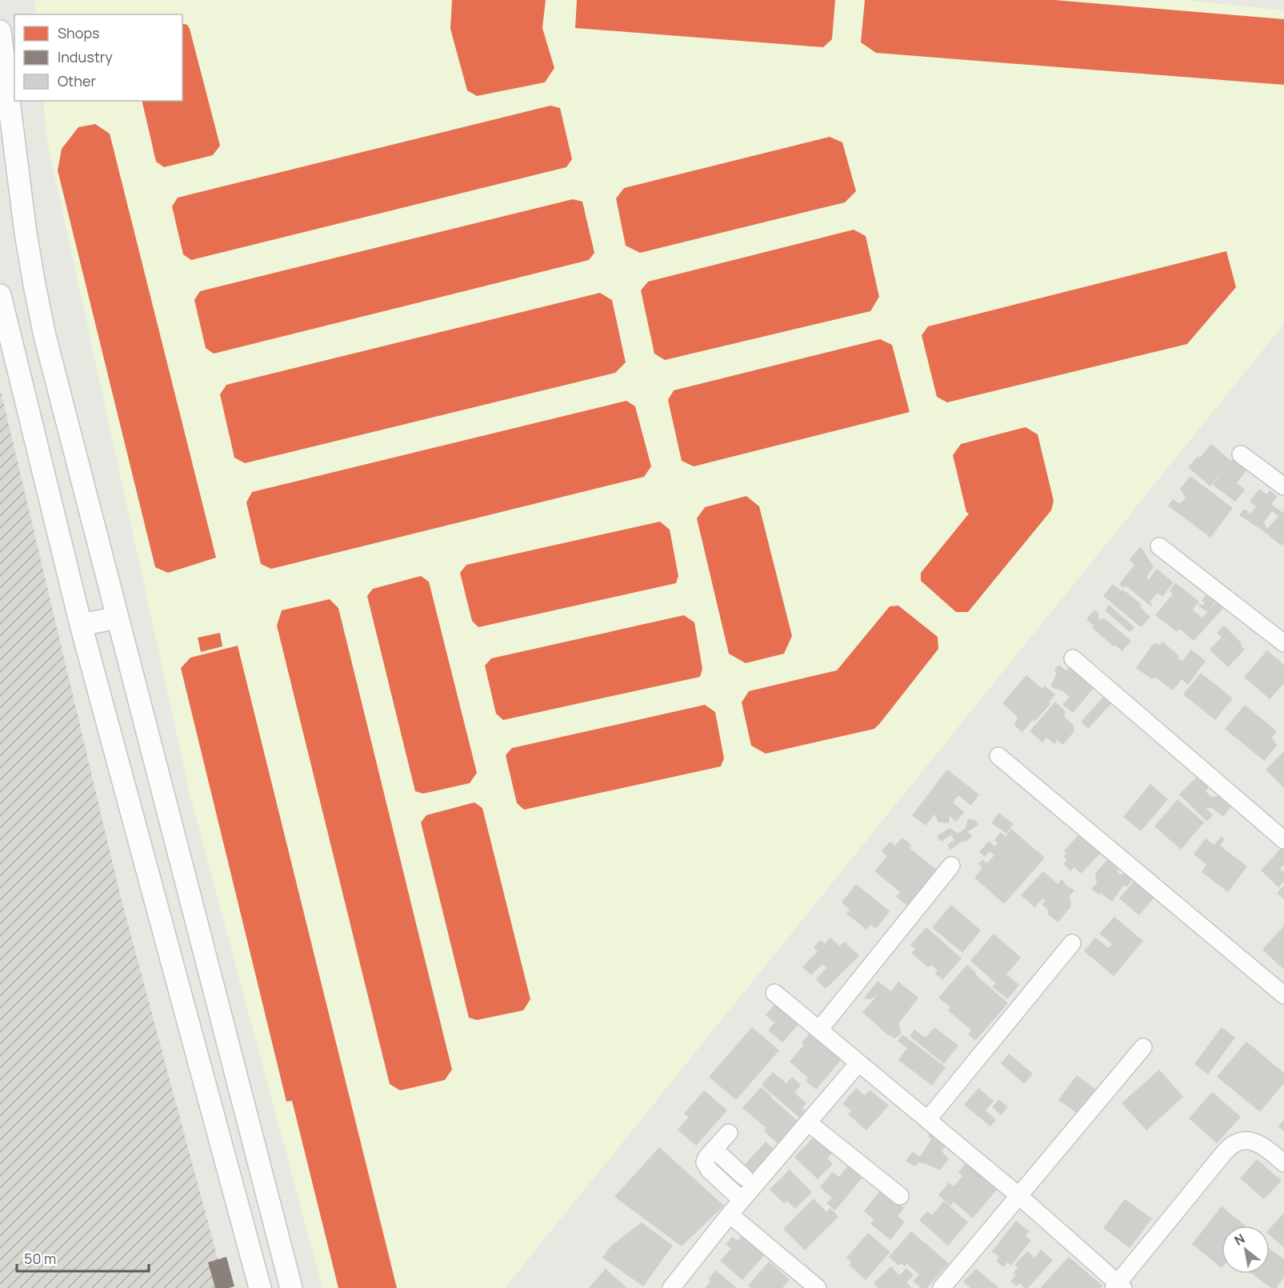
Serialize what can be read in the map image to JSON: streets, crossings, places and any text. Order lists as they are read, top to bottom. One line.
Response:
{"legend":["Shops","Industry","Other"],"scale_bar":"50 m","north":"top left"}
